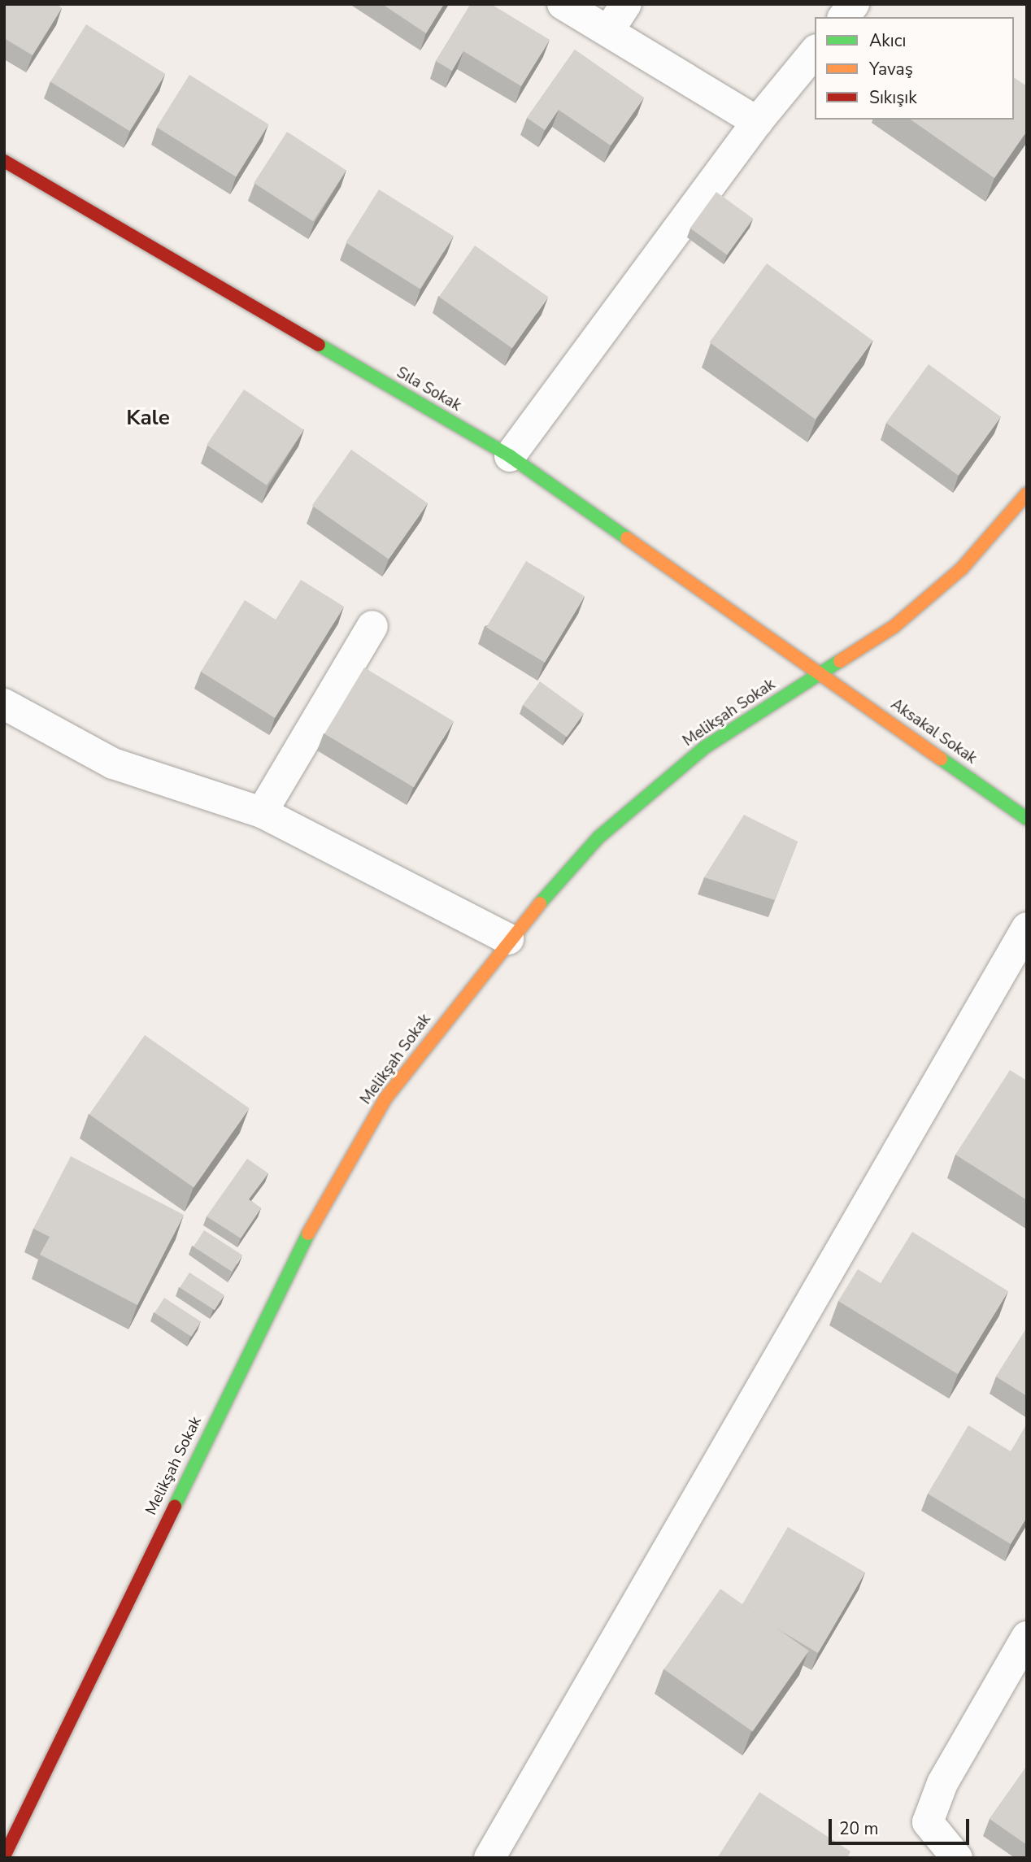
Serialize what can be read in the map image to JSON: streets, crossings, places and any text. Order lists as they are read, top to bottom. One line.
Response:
{"streets":{"street":["Sıla Sokak","Melikşah Sokak","Aksakal Sokak"]},"crossings":[["Sıla Sokak","Melikşah Sokak"],["Sıla Sokak","Aksakal Sokak"],["Melikşah Sokak","Aksakal Sokak"]],"districts":["Kale"],"legend":["Akıcı","Yavaş","Sıkışık"],"scale_bar":"20 m"}
